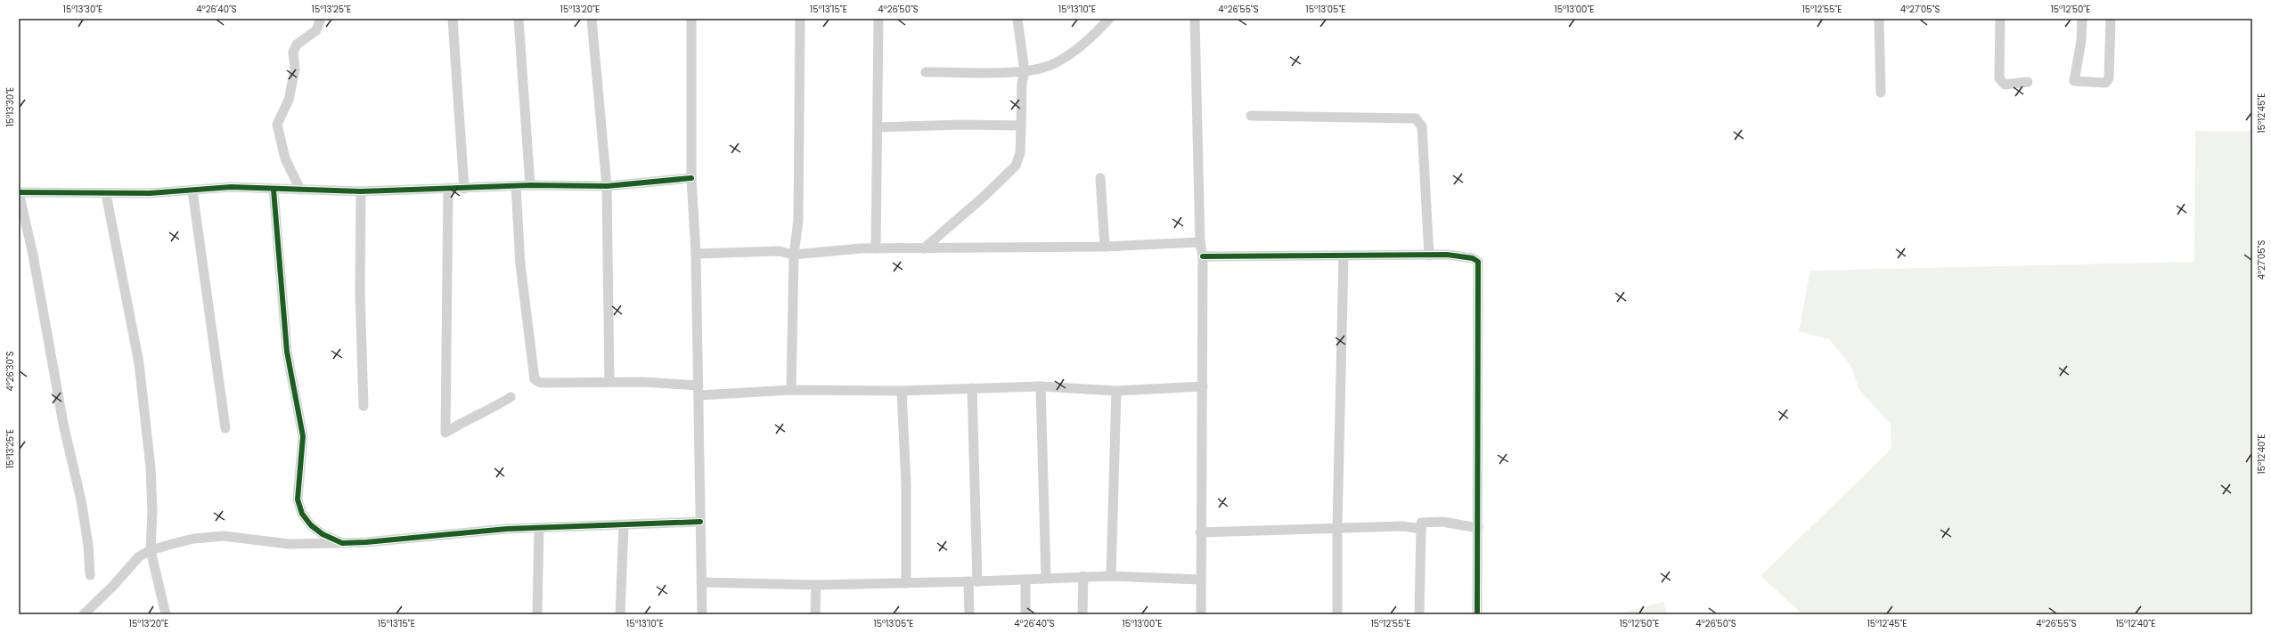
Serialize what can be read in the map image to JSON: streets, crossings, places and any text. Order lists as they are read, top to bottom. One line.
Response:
{"coordinates":["15°13'30\"E","4°26'40\"S","15°13'25\"E","15°13'20\"E","15°13'15\"E","4°26'50\"S","15°13'10\"E","4°26'55\"S","15°13'05\"E","15°13'00\"E","15°12'55\"E","4°27'05\"S","15°12'50\"E","15°12'45\"E","4°26'30\"S","15°12'40\"E"]}
